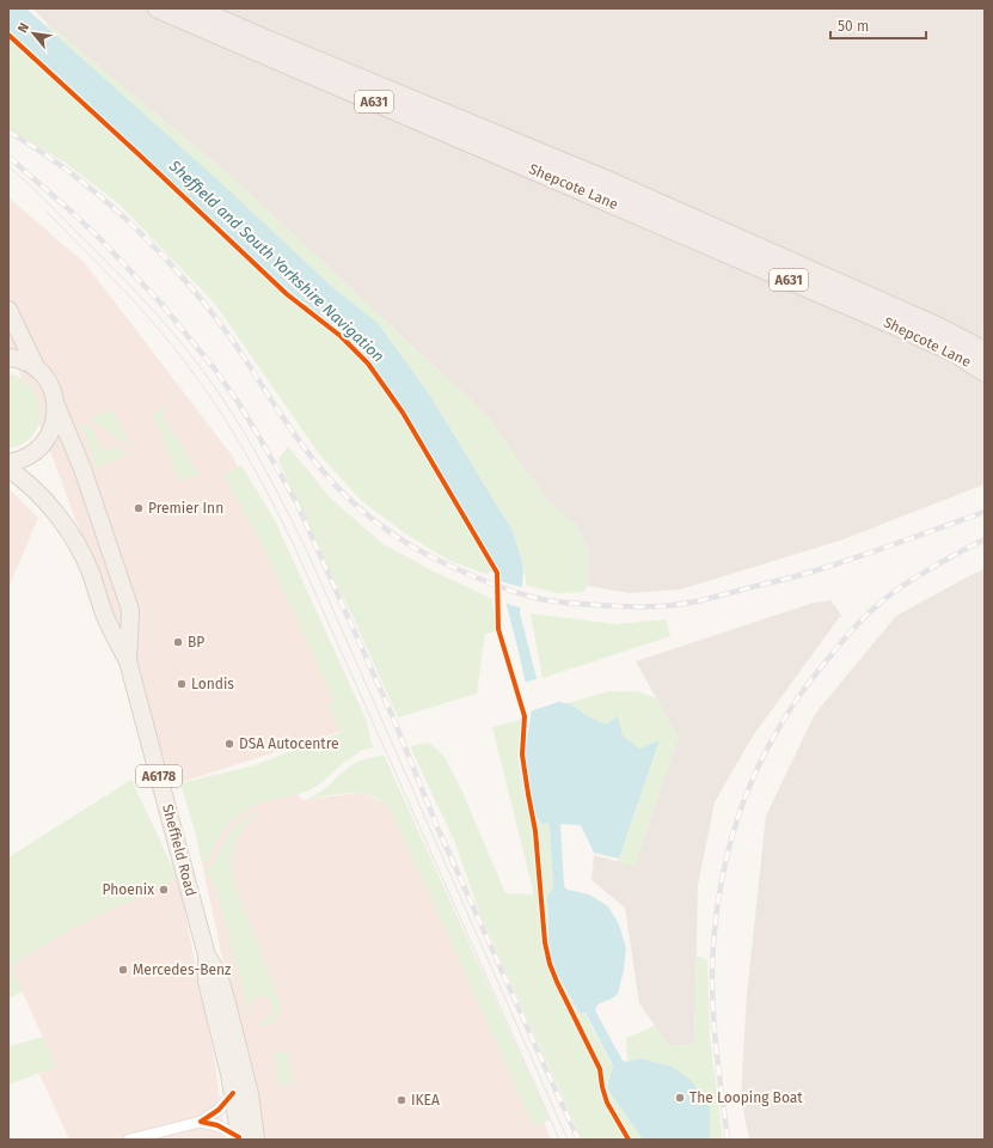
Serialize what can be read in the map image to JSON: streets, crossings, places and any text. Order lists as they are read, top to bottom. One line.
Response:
{"streets":{"highway":["A631","Shepcote Lane"],"main road":["A6178","Sheffield Road"]},"crossings":[["A6178","Sheffield Road"]],"water":["Sheffield and South Yorkshire Navigation"],"places":["Premier Inn","BP","Londis","DSA Autocentre","Phoenix","Mercedes-Benz","The Looping Boat","IKEA"],"scale_bar":"50 m","north":"top left"}
